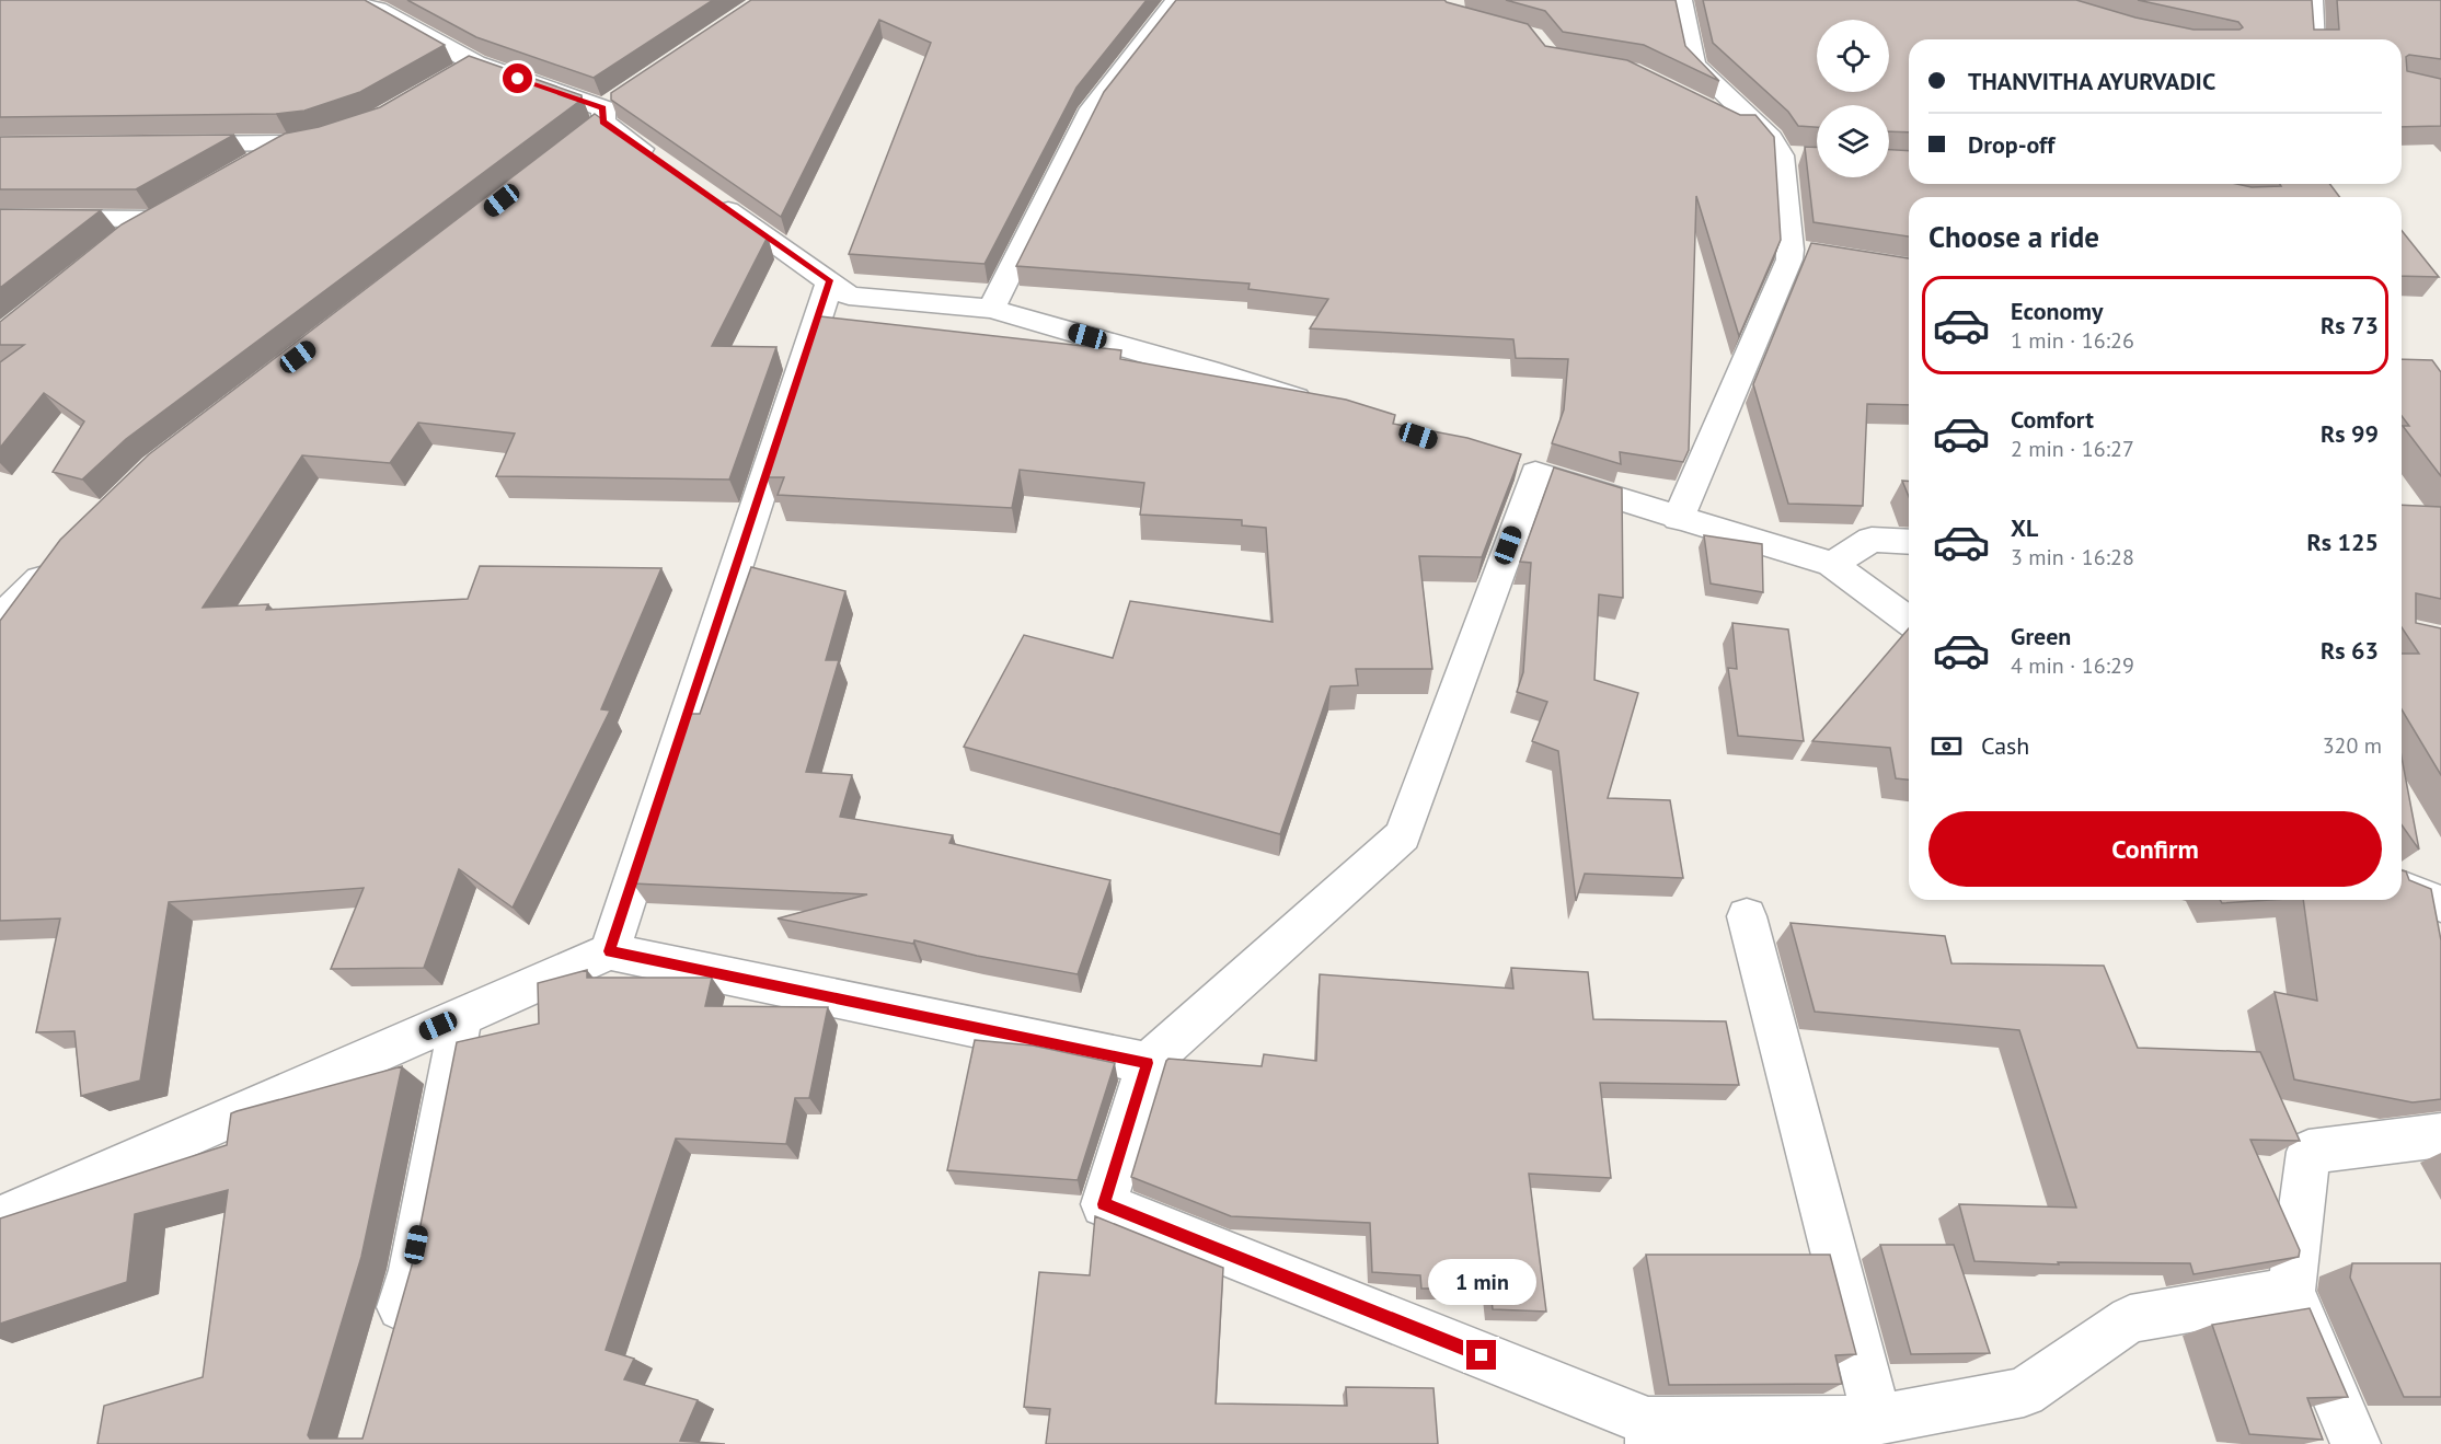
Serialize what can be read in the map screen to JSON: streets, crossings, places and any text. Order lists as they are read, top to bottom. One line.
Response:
{"page":{"banner":["THANVITHA AYURVADIC","Drop-off"],"heading":"Choose a ride","list":[{"name":"Economy","note":"1 min · 16:26","value":"Rs 73"},{"name":"Comfort","note":"2 min · 16:27","value":"Rs 99"},{"name":"XL","note":"3 min · 16:28","value":"Rs 125"},{"name":"Green","note":"4 min · 16:29","value":"Rs 63"}],"pay":["Cash","320 m"],"buttons":"Confirm","bubble":"1 min"}}
